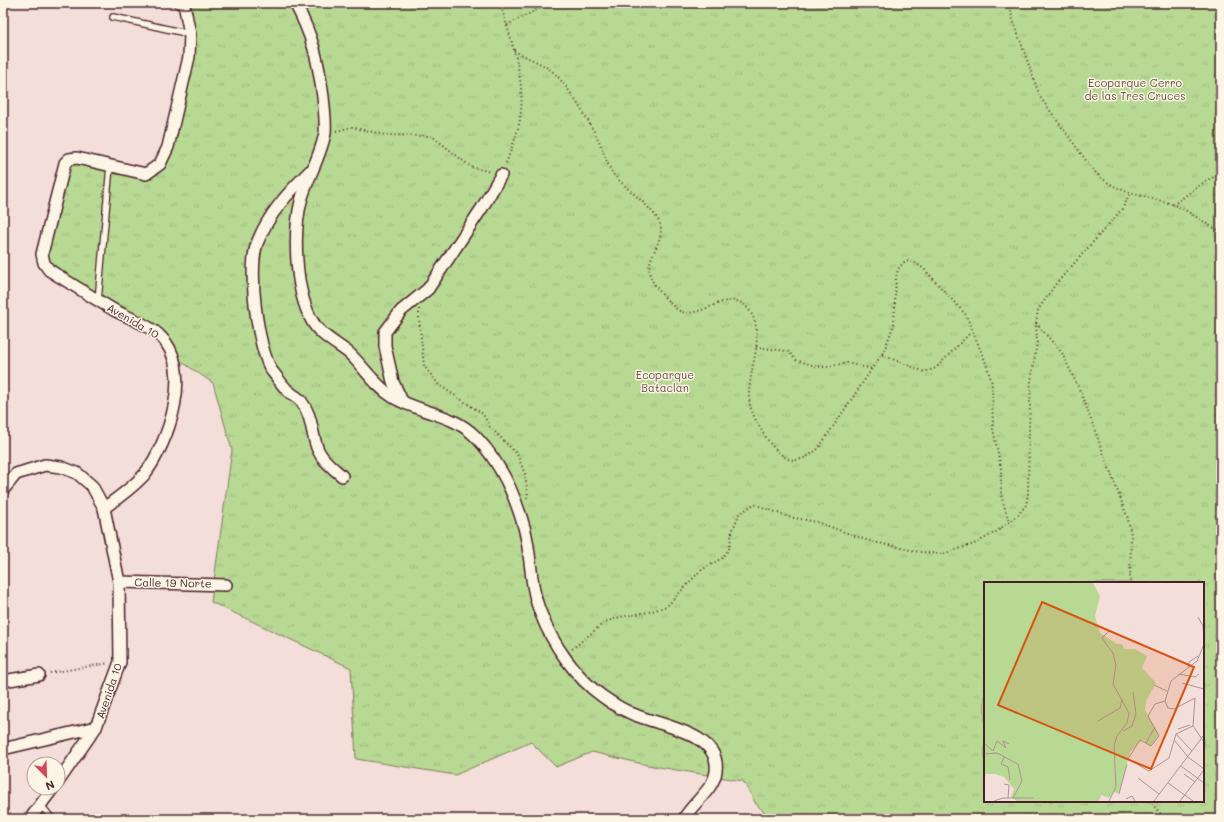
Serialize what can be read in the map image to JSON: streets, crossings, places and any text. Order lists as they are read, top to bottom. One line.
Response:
{"streets":{"street":["Avenida 10","Calle 19 Norte"]},"crossings":[["Avenida 10","Calle 19 Norte"]],"parks":["Ecoparque Cerro de las Tres Cruces","Ecoparque Bataclan"],"north":"bottom right"}
